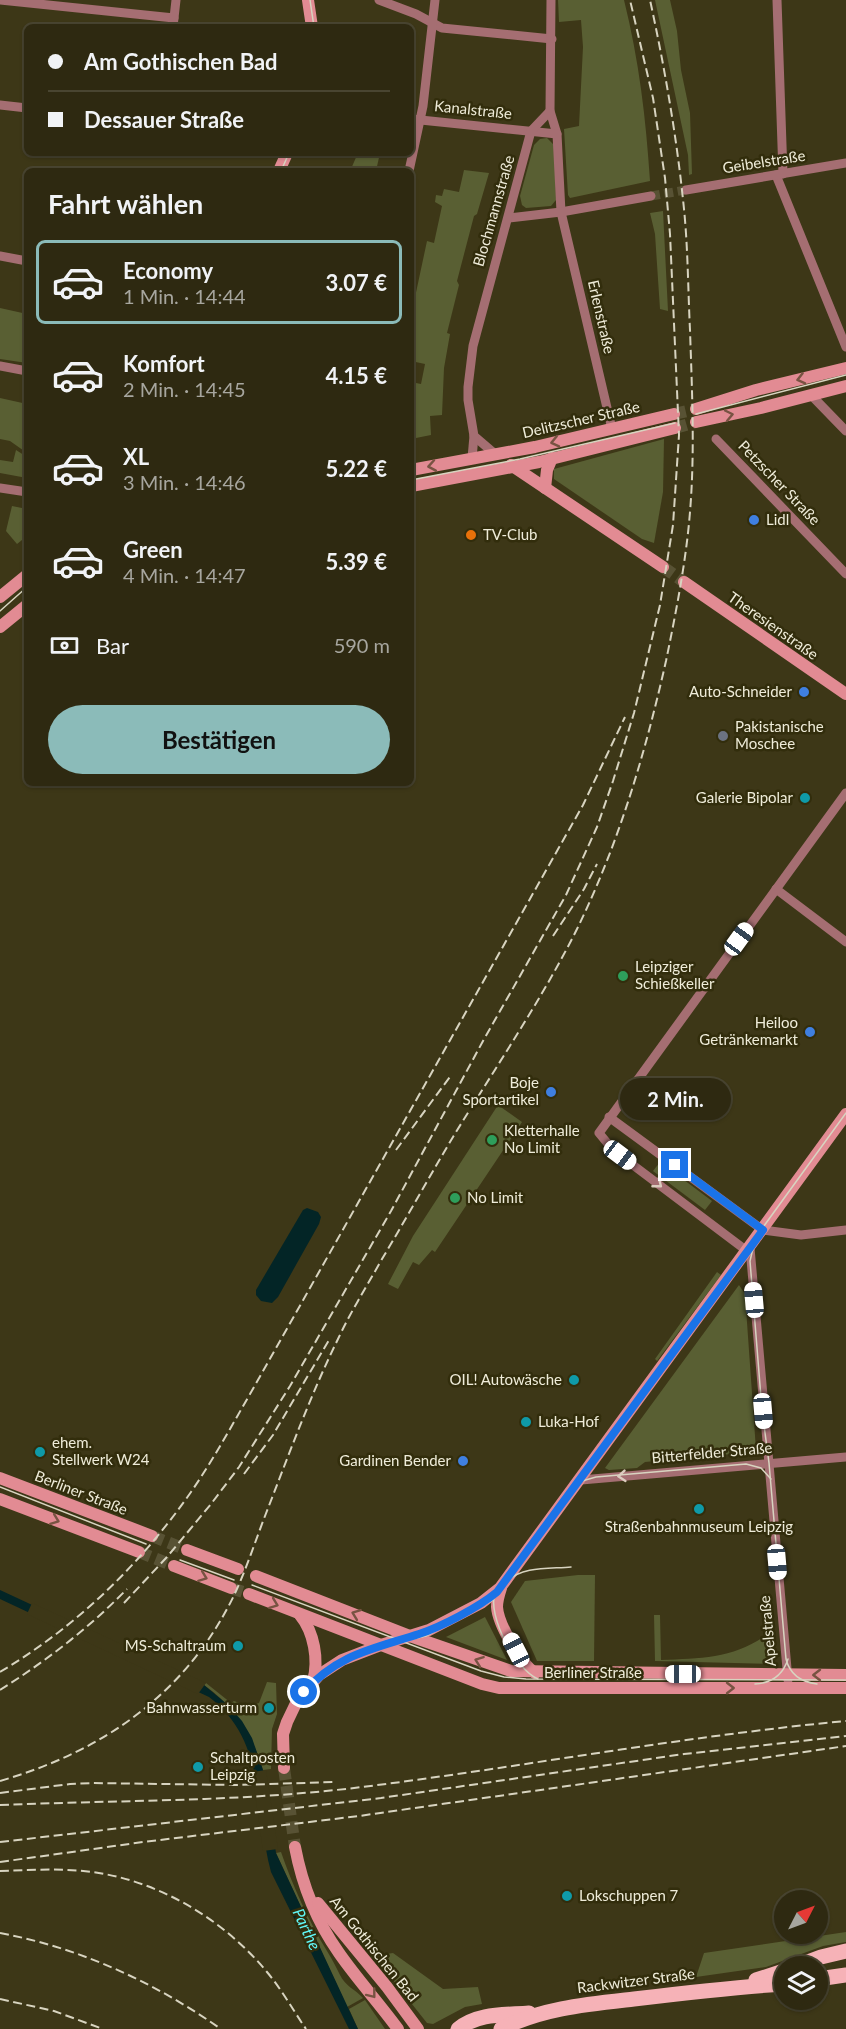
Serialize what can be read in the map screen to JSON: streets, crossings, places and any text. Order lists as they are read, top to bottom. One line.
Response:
{"streets":{"main road":["Delitzscher Straße","Theresienstraße","Berliner Straße","Am Gothischen Bad","Rackwitzer Straße"],"street":["Kanalstraße","Geibelstraße","Blochmannstraße","Erlenstraße","Petzscher Straße","Bitterfelder Straße","Apelstraße"]},"crossings":[["Kanalstraße","Blochmannstraße"],["Kanalstraße","Erlenstraße"],["Blochmannstraße","Erlenstraße"],["Blochmannstraße","Delitzscher Straße"],["Erlenstraße","Delitzscher Straße"],["Bitterfelder Straße","Apelstraße"],["Berliner Straße","Apelstraße"]],"one_way":["Bitterfelder Straße"],"water":["Parthe"],"places":["Lidl","TV-Club","Auto-Schneider","Pakistanische Moschee","Galerie Bipolar","Leipziger Schießkeller","Heiloo Getränkemarkt","Boje Sportartikel","Kletterhalle No Limit","No Limit","OIL! Autowäsche","Luka-Hof","ehem. Stellwerk W24","Gardinen Bender","Straßenbahnmuseum Leipzig","MS-Schaltraum","Bahnwasserturm","Schaltposten Leipzig","Lokschuppen 7"],"north":"top right","page":{"banner":["Am Gothischen Bad","Dessauer Straße"],"heading":"Fahrt wählen","list":[{"name":"Economy","note":"1 Min. · 14:44","value":"3.07 €"},{"name":"Komfort","note":"2 Min. · 14:45","value":"4.15 €"},{"name":"XL","note":"3 Min. · 14:46","value":"5.22 €"},{"name":"Green","note":"4 Min. · 14:47","value":"5.39 €"}],"pay":["Bar","590 m"],"buttons":"Bestätigen","bubble":"2 Min."}}
